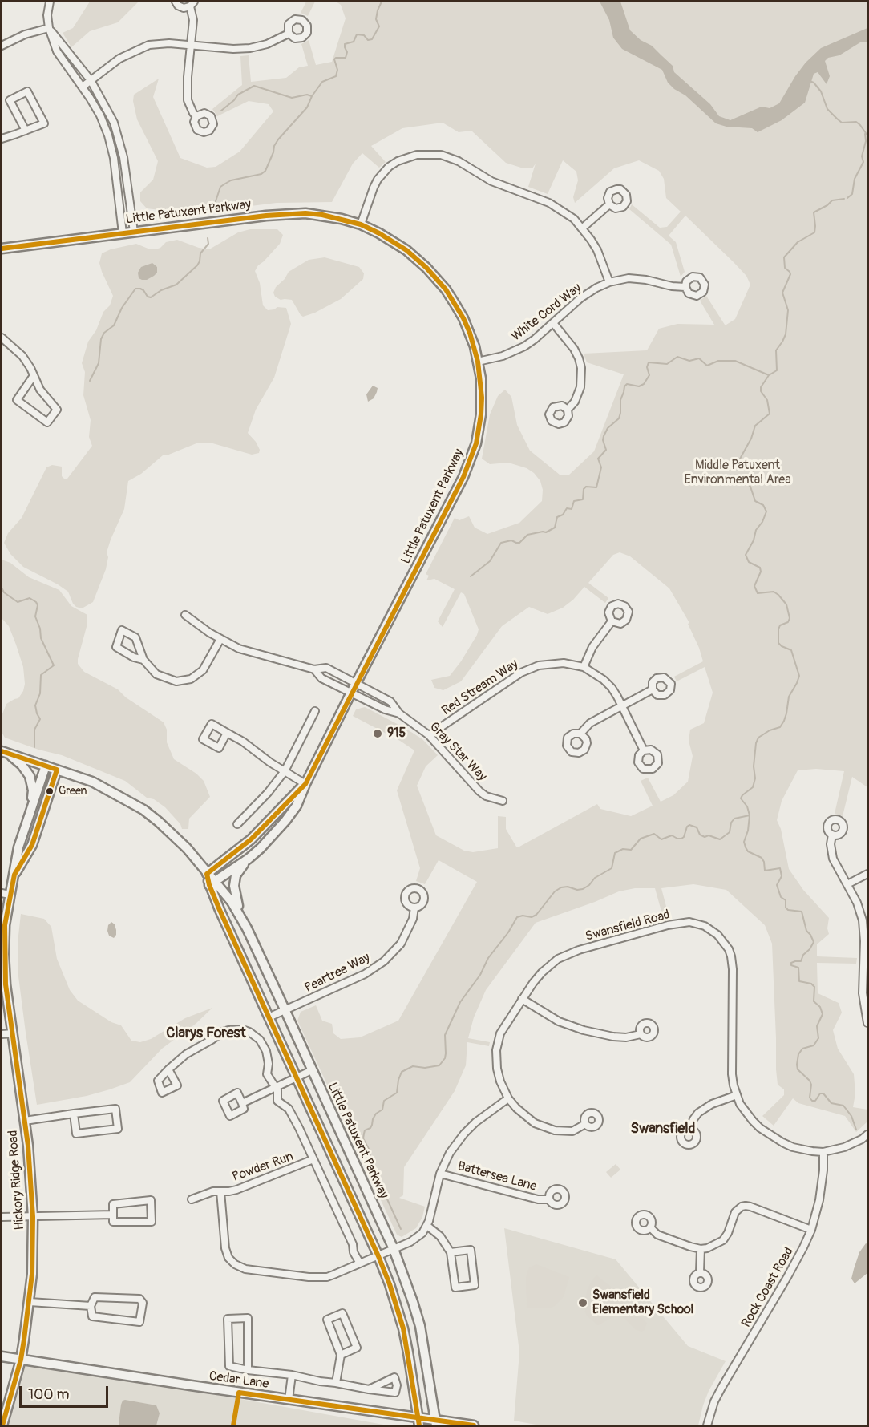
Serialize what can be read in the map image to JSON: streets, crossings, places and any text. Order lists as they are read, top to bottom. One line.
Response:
{"streets":{"street":["Little Patuxent Parkway","White Cord Way","Red Stream Way","Gray Star Way","Swansfield Road","Peartree Way","Powder Run","Battersea Lane","Hickory Ridge Road","Rock Coast Road","Cedar Lane"]},"crossings":[["Little Patuxent Parkway","White Cord Way"],["Little Patuxent Parkway","Gray Star Way"],["Little Patuxent Parkway","Peartree Way"],["Little Patuxent Parkway","Hickory Ridge Road"],["Little Patuxent Parkway","Cedar Lane"],["Red Stream Way","Gray Star Way"],["Swansfield Road","Rock Coast Road"],["Hickory Ridge Road","Cedar Lane"]],"districts":["Clarys Forest","Swansfield"],"parks":["Middle Patuxent Environmental Area"],"places":["915","Green","Swansfield Elementary School"],"scale_bar":"100 m"}
